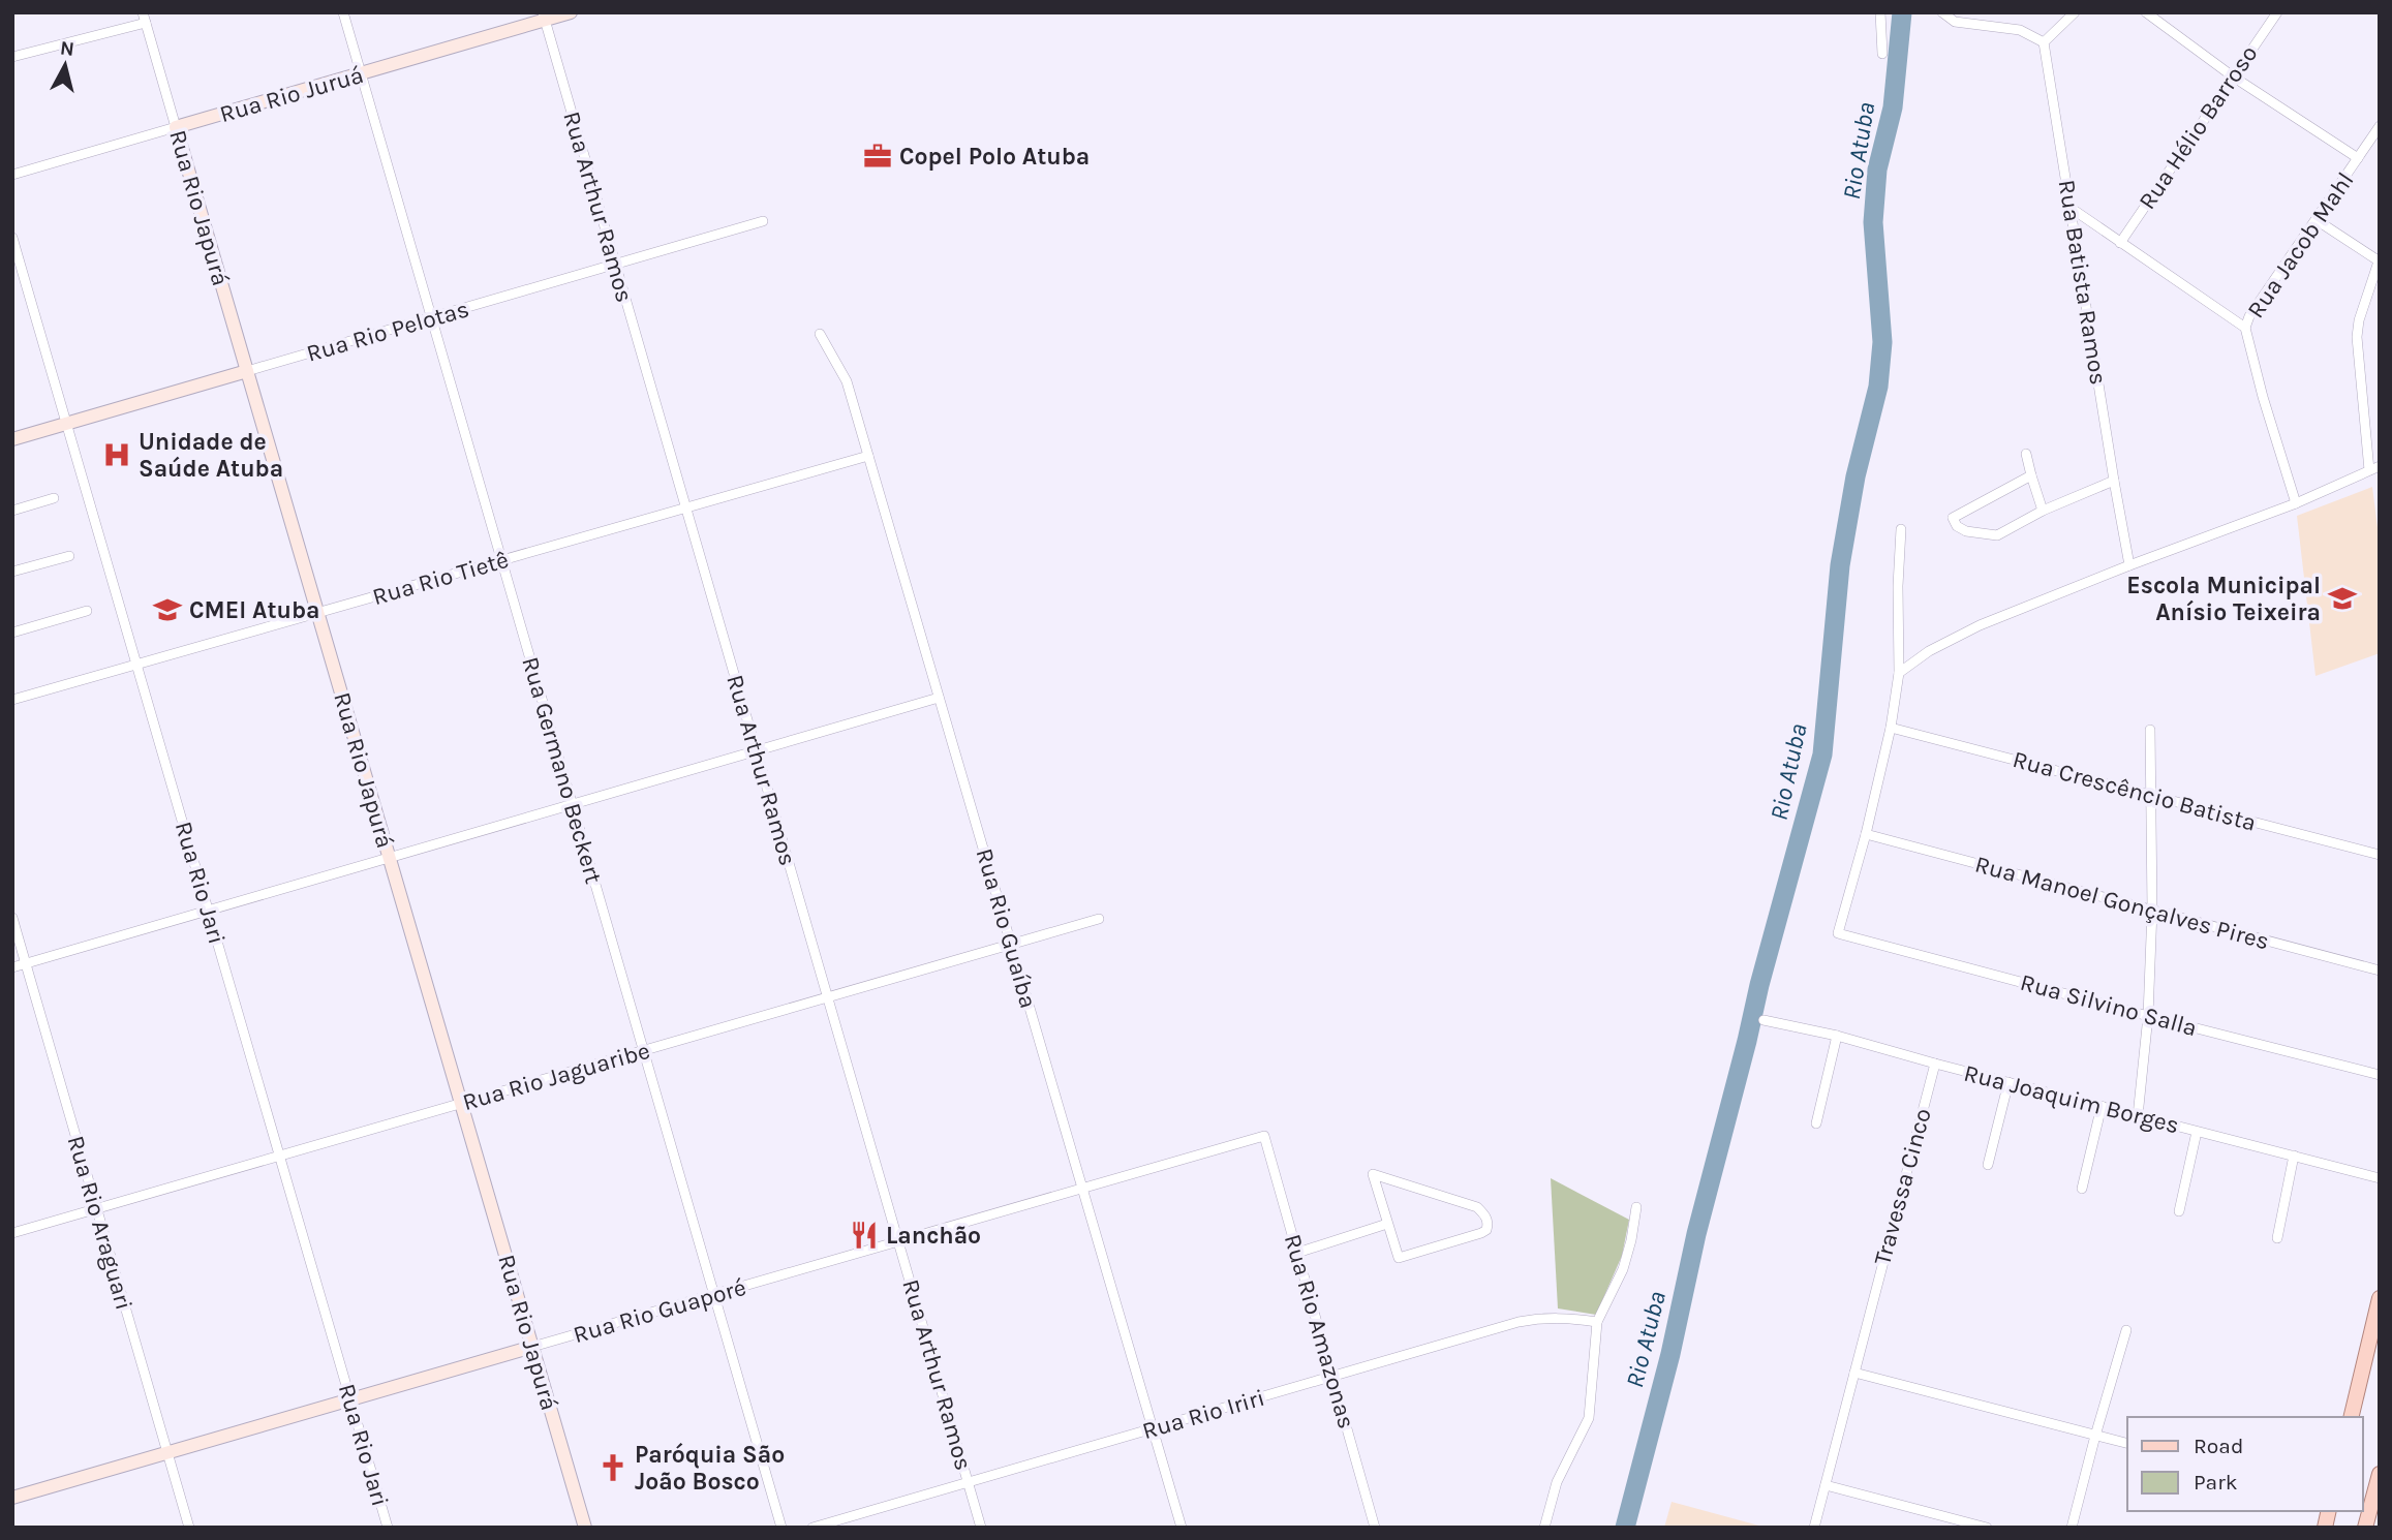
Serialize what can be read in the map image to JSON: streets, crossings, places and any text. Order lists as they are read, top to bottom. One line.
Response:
{"streets":{"street":["Rua Rio Juruá","Rua Hélio Barroso","Rua Arthur Ramos","Rua Rio Japurá","Rua Jacob Mahl","Rua Batista Ramos","Rua Rio Pelotas","Rua Rio Tietê","Rua Germano Beckert","Rua Crescêncio Batista","Rua Rio Jari","Rua Manoel Gonçalves Pires","Rua Rio Guaíba","Rua Silvino Salla","Rua Rio Jaguaribe","Rua Joaquim Borges","Travessa Cinco","Rua Rio Araguari","Rua Rio Guaporé","Rua Rio Amazonas","Rua Rio Iriri"]},"crossings":[["Rua Rio Juruá","Rua Arthur Ramos"],["Rua Rio Juruá","Rua Rio Japurá"],["Rua Rio Juruá","Rua Germano Beckert"],["Rua Arthur Ramos","Rua Rio Pelotas"],["Rua Arthur Ramos","Rua Rio Tietê"],["Rua Arthur Ramos","Rua Rio Jaguaribe"],["Rua Arthur Ramos","Rua Rio Guaporé"],["Rua Arthur Ramos","Rua Rio Iriri"],["Rua Rio Japurá","Rua Rio Pelotas"],["Rua Rio Japurá","Rua Rio Tietê"],["Rua Rio Japurá","Rua Rio Jaguaribe"],["Rua Rio Japurá","Rua Rio Guaporé"],["Rua Rio Pelotas","Rua Germano Beckert"],["Rua Rio Pelotas","Rua Rio Jari"],["Rua Rio Tietê","Rua Germano Beckert"],["Rua Rio Tietê","Rua Rio Jari"],["Rua Rio Tietê","Rua Rio Guaíba"],["Rua Germano Beckert","Rua Rio Jaguaribe"],["Rua Germano Beckert","Rua Rio Guaporé"],["Rua Rio Jari","Rua Rio Jaguaribe"],["Rua Rio Jari","Rua Rio Guaporé"],["Rua Manoel Gonçalves Pires","Rua Silvino Salla"],["Rua Rio Guaíba","Rua Rio Jaguaribe"],["Rua Rio Guaíba","Rua Rio Guaporé"],["Rua Rio Guaíba","Rua Rio Iriri"],["Rua Rio Jaguaribe","Rua Rio Araguari"],["Rua Joaquim Borges","Travessa Cinco"],["Rua Rio Araguari","Rua Rio Guaporé"],["Rua Rio Guaporé","Rua Rio Amazonas"],["Rua Rio Amazonas","Rua Rio Iriri"]],"water":["Rio Atuba"],"places":{"office":["Copel Polo Atuba"],"hospital":["Unidade de Saúde Atuba"],"school or university":["Escola Municipal Anísio Teixeira","CMEI Atuba"],"restaurant":["Lanchão"],"church":["Paróquia São João Bosco"]},"legend":["Road","Park"],"north":"top"}
